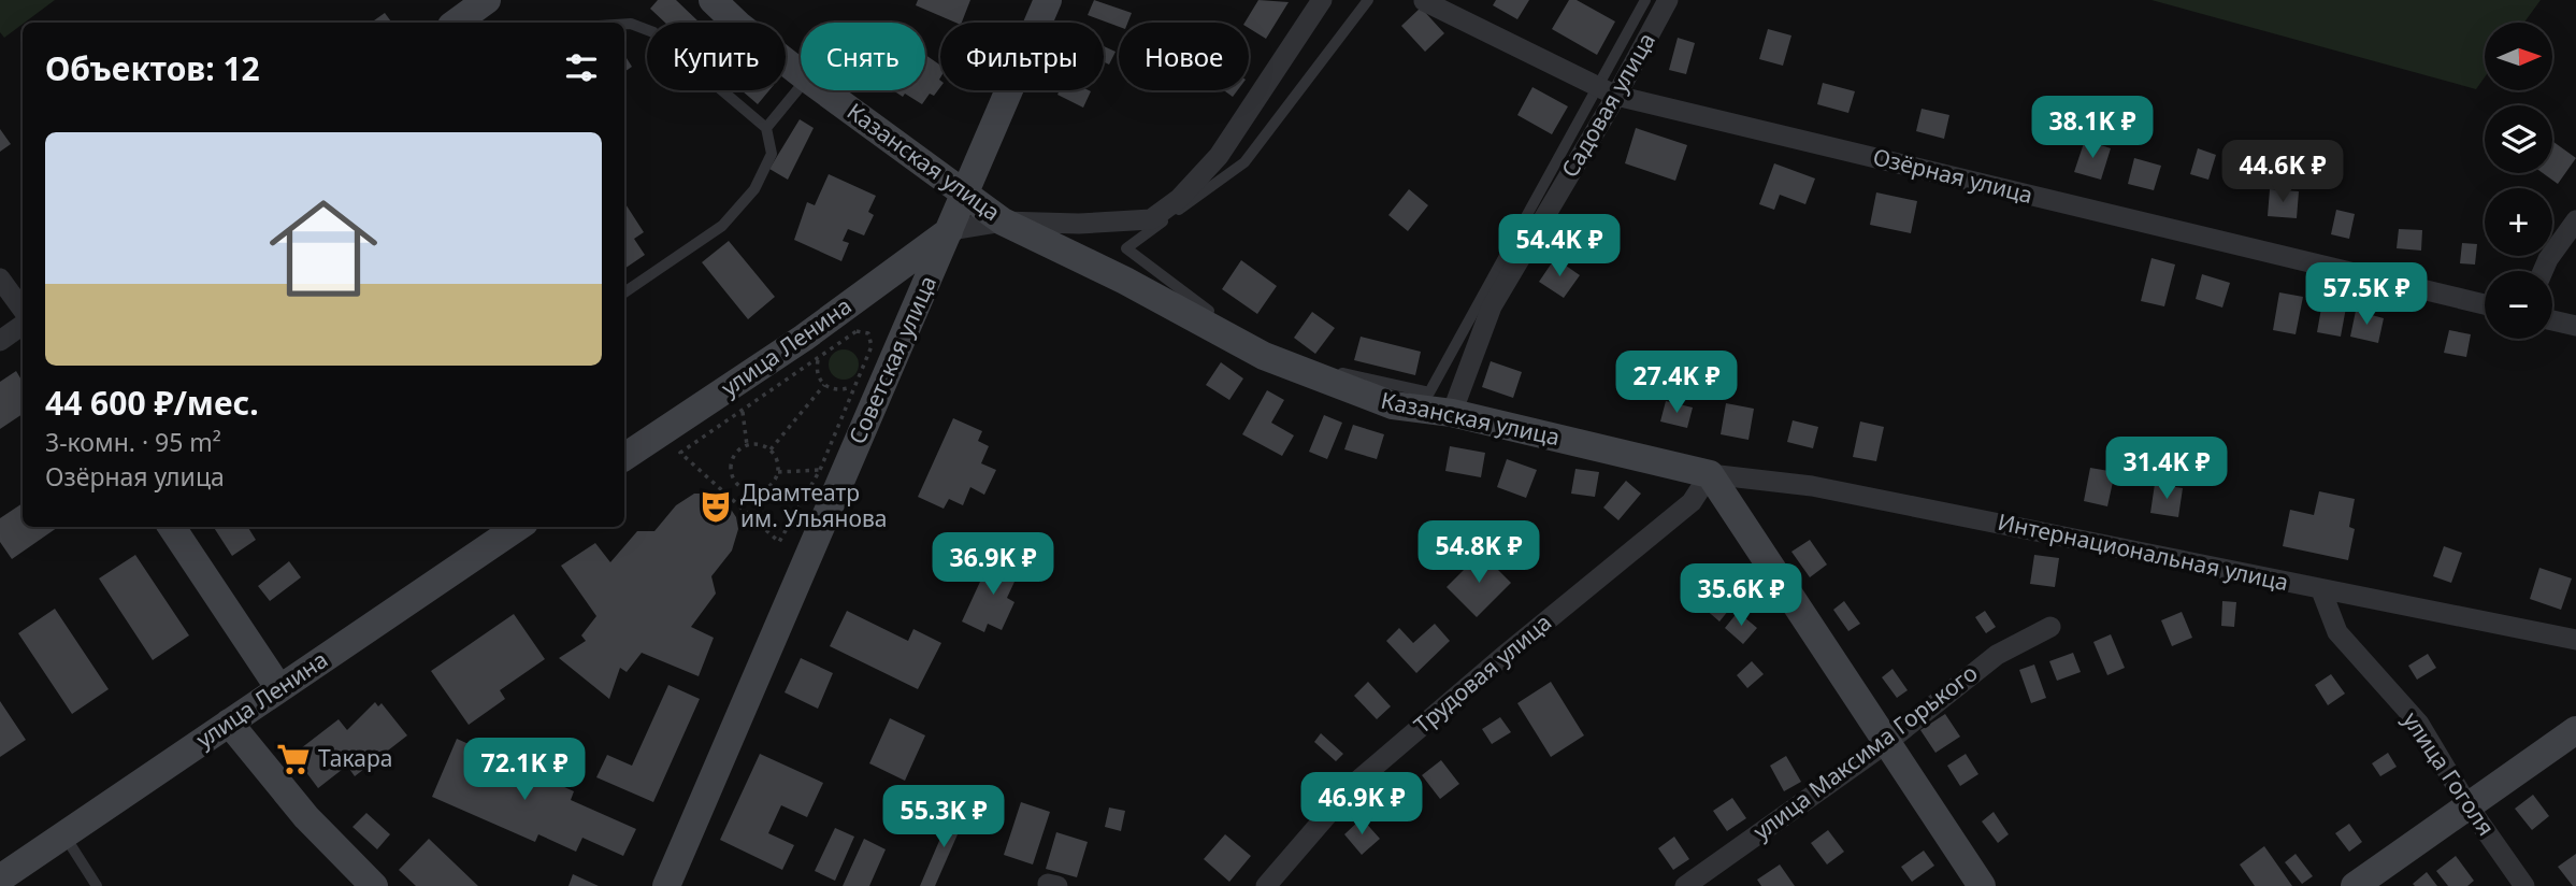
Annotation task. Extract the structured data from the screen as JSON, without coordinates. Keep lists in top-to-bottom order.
{
  "streets": {
    "main road": ["Казанская улица", "улица Ленина", "Советская улица"],
    "street": [
      "Садовая улица",
      "Озёрная улица",
      "Интернациональная улица",
      "Трудовая улица",
      "улица Максима Горького",
      "улица Гоголя"
    ]
  },
  "crossings": [
    ["Садовая улица", "Казанская улица"],
    ["Садовая улица", "Озёрная улица"],
    ["Казанская улица", "Советская улица"],
    ["Казанская улица", "Интернациональная улица"],
    ["Казанская улица", "Трудовая улица"],
    ["улица Ленина", "Советская улица"],
    ["Интернациональная улица", "Трудовая улица"],
    ["Интернациональная улица", "улица Гоголя"]
  ],
  "places": {
    "theatre": ["Драмтеатр им. Ульянова"],
    "supermarket": ["Такара"]
  },
  "north": "right",
  "page": {
    "map_buttons": ["+", "−"],
    "chip": [
      "Купить",
      "Снять",
      "Фильтры",
      "Новое"
    ],
    "heading": "Объектов: 12",
    "price": [
      "38.1K ₽",
      "44.6K ₽",
      "54.4K ₽",
      "57.5K ₽",
      "27.4K ₽",
      "31.4K ₽",
      "54.8K ₽",
      "36.9K ₽",
      "35.6K ₽",
      "72.1K ₽",
      "46.9K ₽",
      "55.3K ₽"
    ],
    "list": [
      {
        "name": "44 600 ₽/мес.",
        "note": "3-комн. · 95 m² · Озёрная улица"
      }
    ]
  }
}
